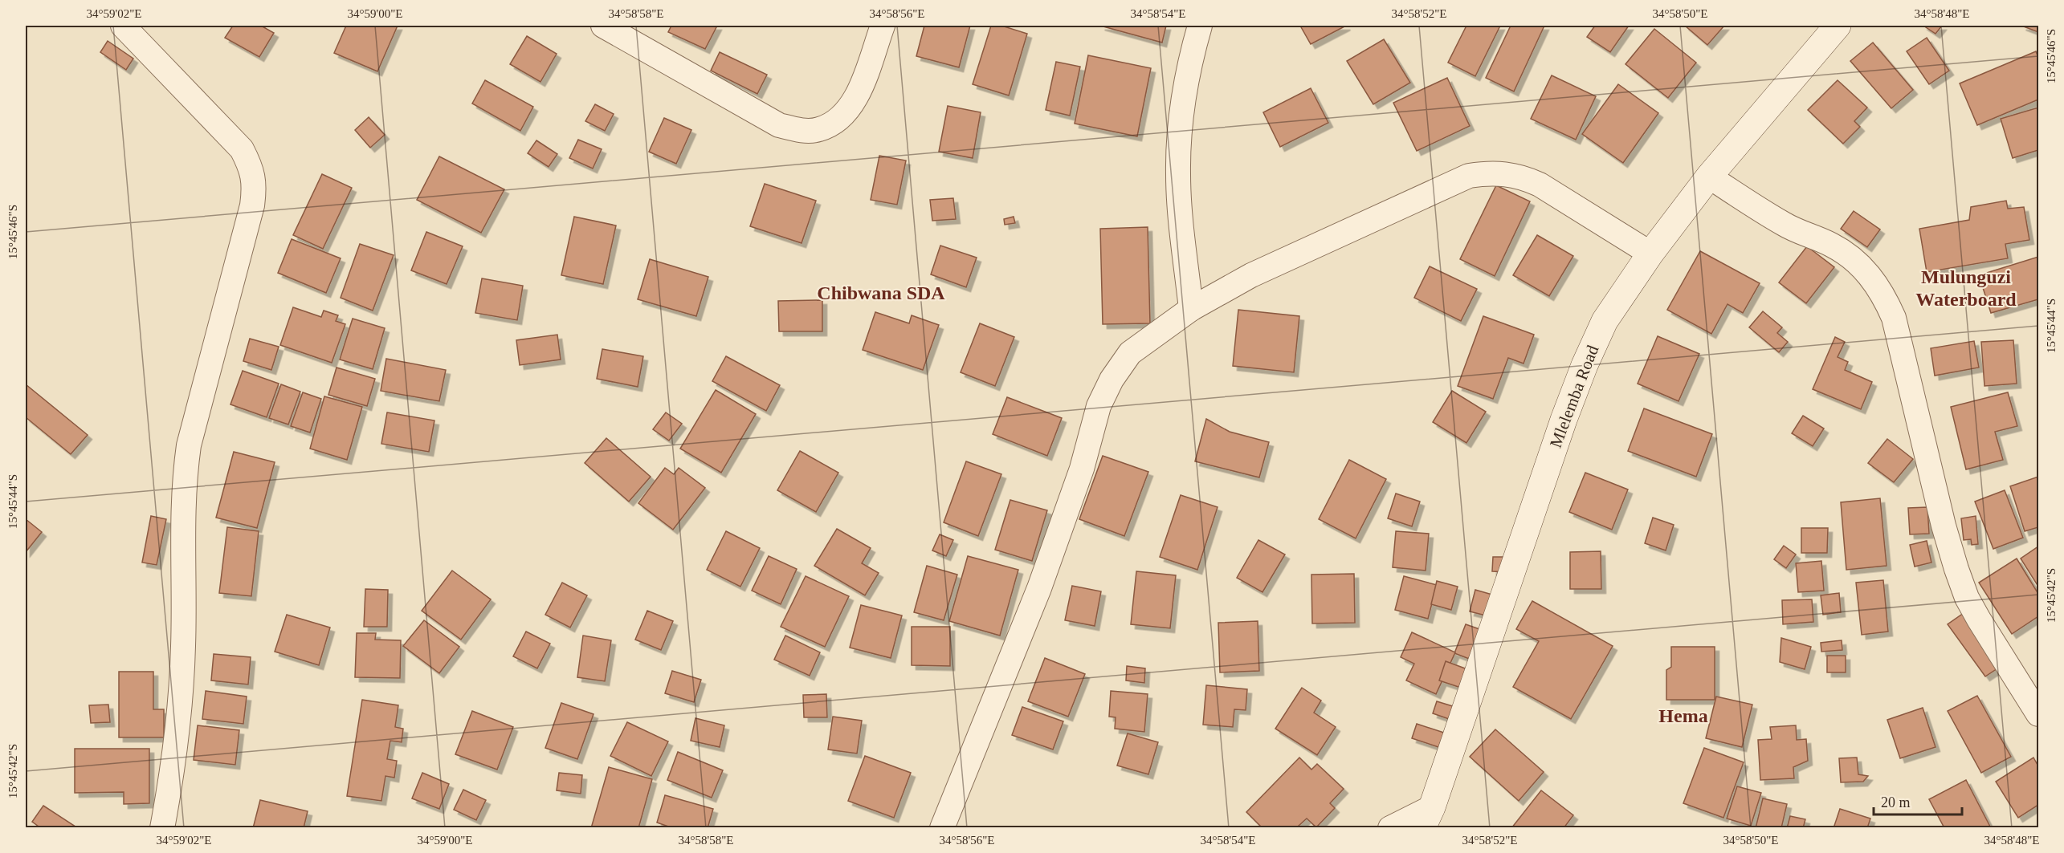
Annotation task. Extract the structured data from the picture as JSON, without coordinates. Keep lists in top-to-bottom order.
{
  "streets": {
    "street": ["Mlelemba Road"]
  },
  "districts": ["Mulunguzi Waterboard", "Chibwana SDA", "Hema"],
  "scale_bar": "20 m",
  "coordinates": [
    "34°59'02\"E",
    "34°59'00\"E",
    "34°58'58\"E",
    "34°58'56\"E",
    "34°58'54\"E",
    "34°58'52\"E",
    "34°58'50\"E",
    "34°58'48\"E",
    "15°45'46\"S",
    "15°45'44\"S",
    "15°45'42\"S"
  ]
}
